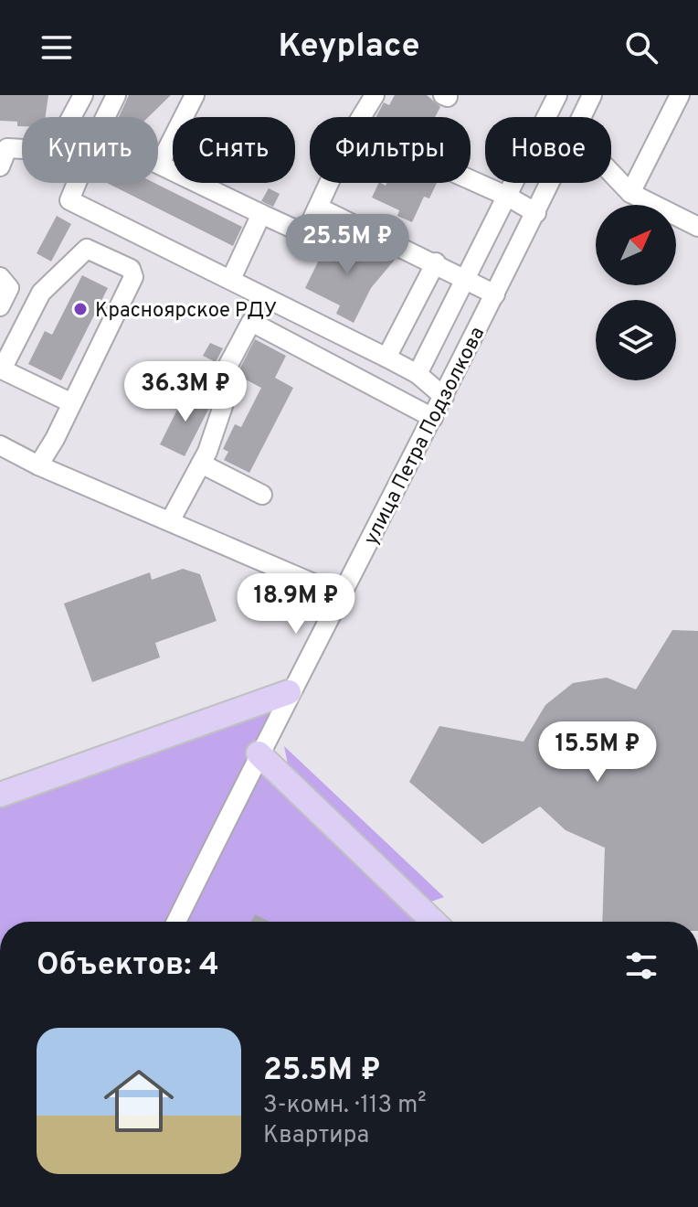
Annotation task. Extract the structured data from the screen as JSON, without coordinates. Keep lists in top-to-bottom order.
{
  "streets": {
    "street": ["улица Петра Подзолкова"]
  },
  "places": ["Красноярское РДУ"],
  "north": "top right",
  "page": {
    "header": "Keyplace",
    "chip": [
      "Купить",
      "Снять",
      "Фильтры",
      "Новое"
    ],
    "price": [
      "25.5M ₽",
      "36.3M ₽",
      "18.9M ₽",
      "15.5M ₽"
    ],
    "heading": "Объектов: 4",
    "list": [
      {
        "name": "25.5M ₽",
        "note": "3-комн. · 113 m² · Квартира"
      }
    ]
  }
}
